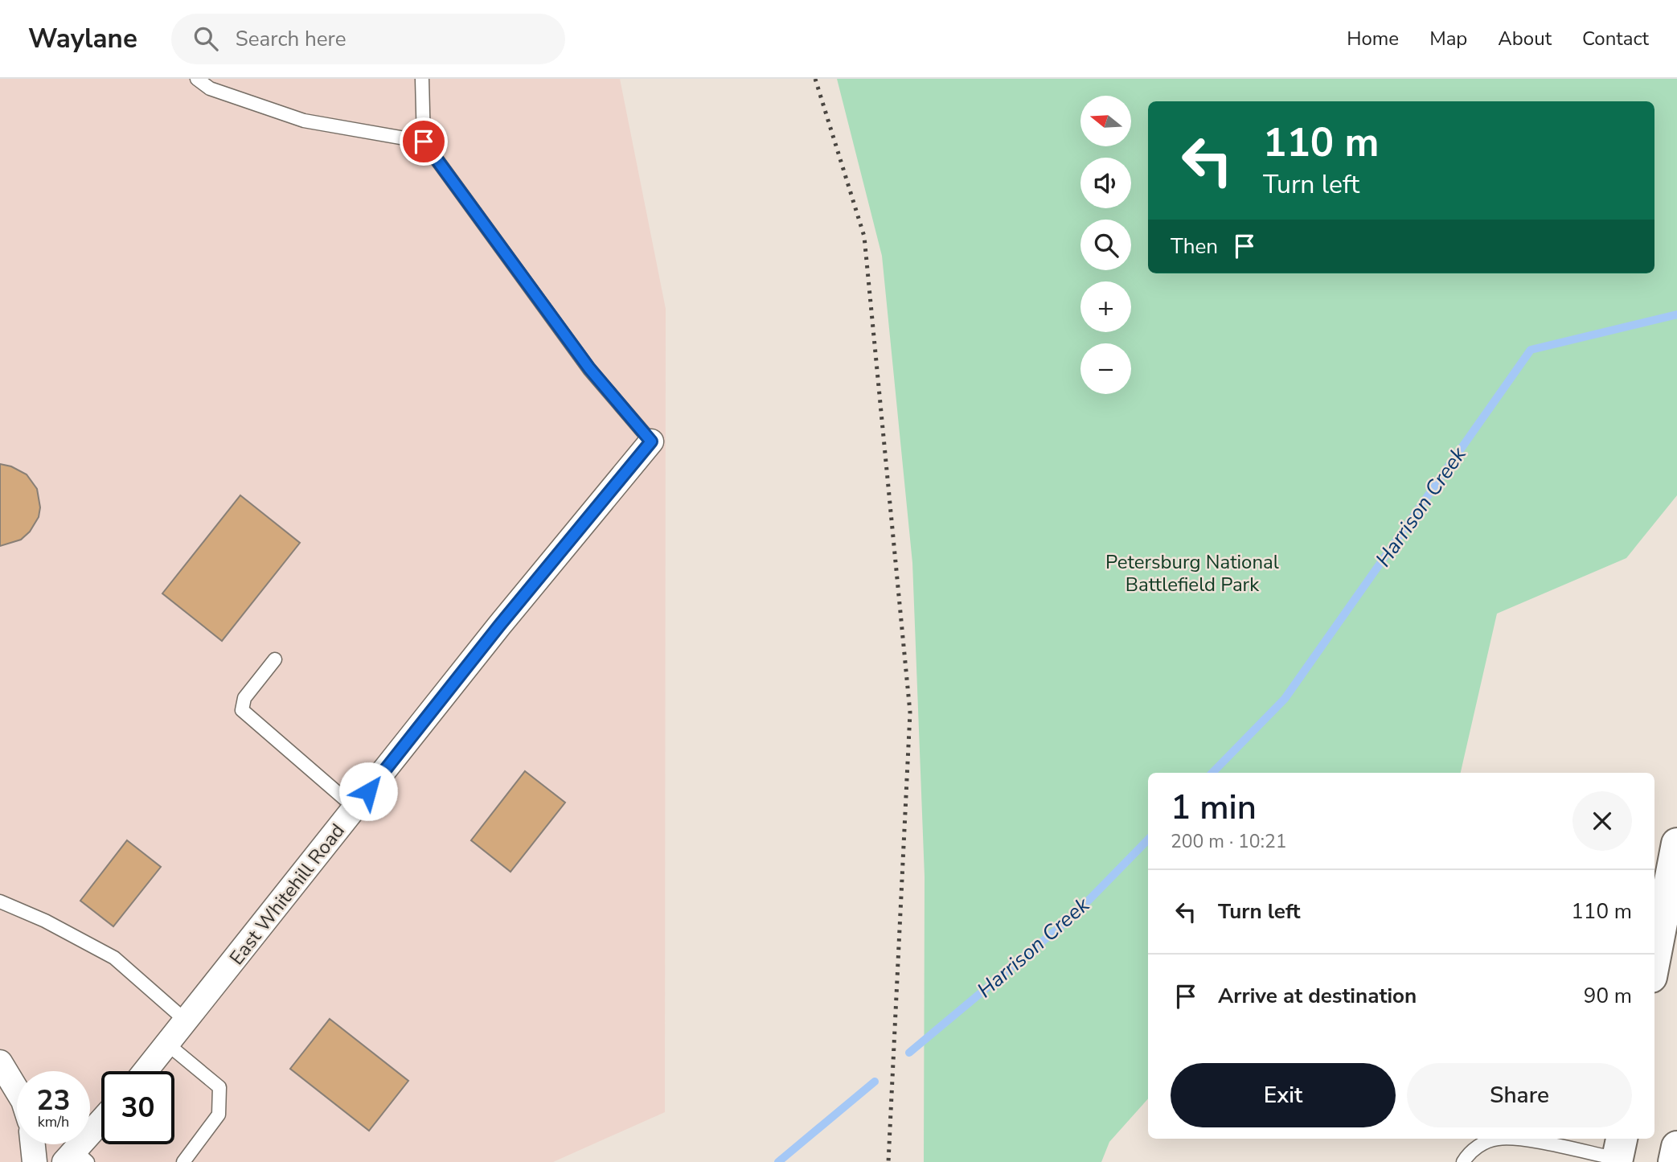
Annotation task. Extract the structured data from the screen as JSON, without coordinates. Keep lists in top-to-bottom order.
{
  "streets": {
    "street": ["East Whitehill Road"]
  },
  "water": ["Harrison Creek"],
  "parks": ["Petersburg National Battlefield Park"],
  "north": "left",
  "page": {
    "header": "Waylane",
    "search": "Search here",
    "nav": [
      "Home",
      "Map",
      "About",
      "Contact"
    ],
    "map_buttons": ["+", "−"],
    "turn": ["110 m", "Turn left"],
    "then": "Then",
    "heading": ["1 min", "200 m · 10:21"],
    "list": [
      {
        "name": "Turn left",
        "value": "110 m"
      },
      {
        "name": "Arrive at destination",
        "value": "90 m"
      }
    ],
    "buttons": ["Exit", "Share"],
    "speed": "23 km/h",
    "limit": "30"
  }
}
